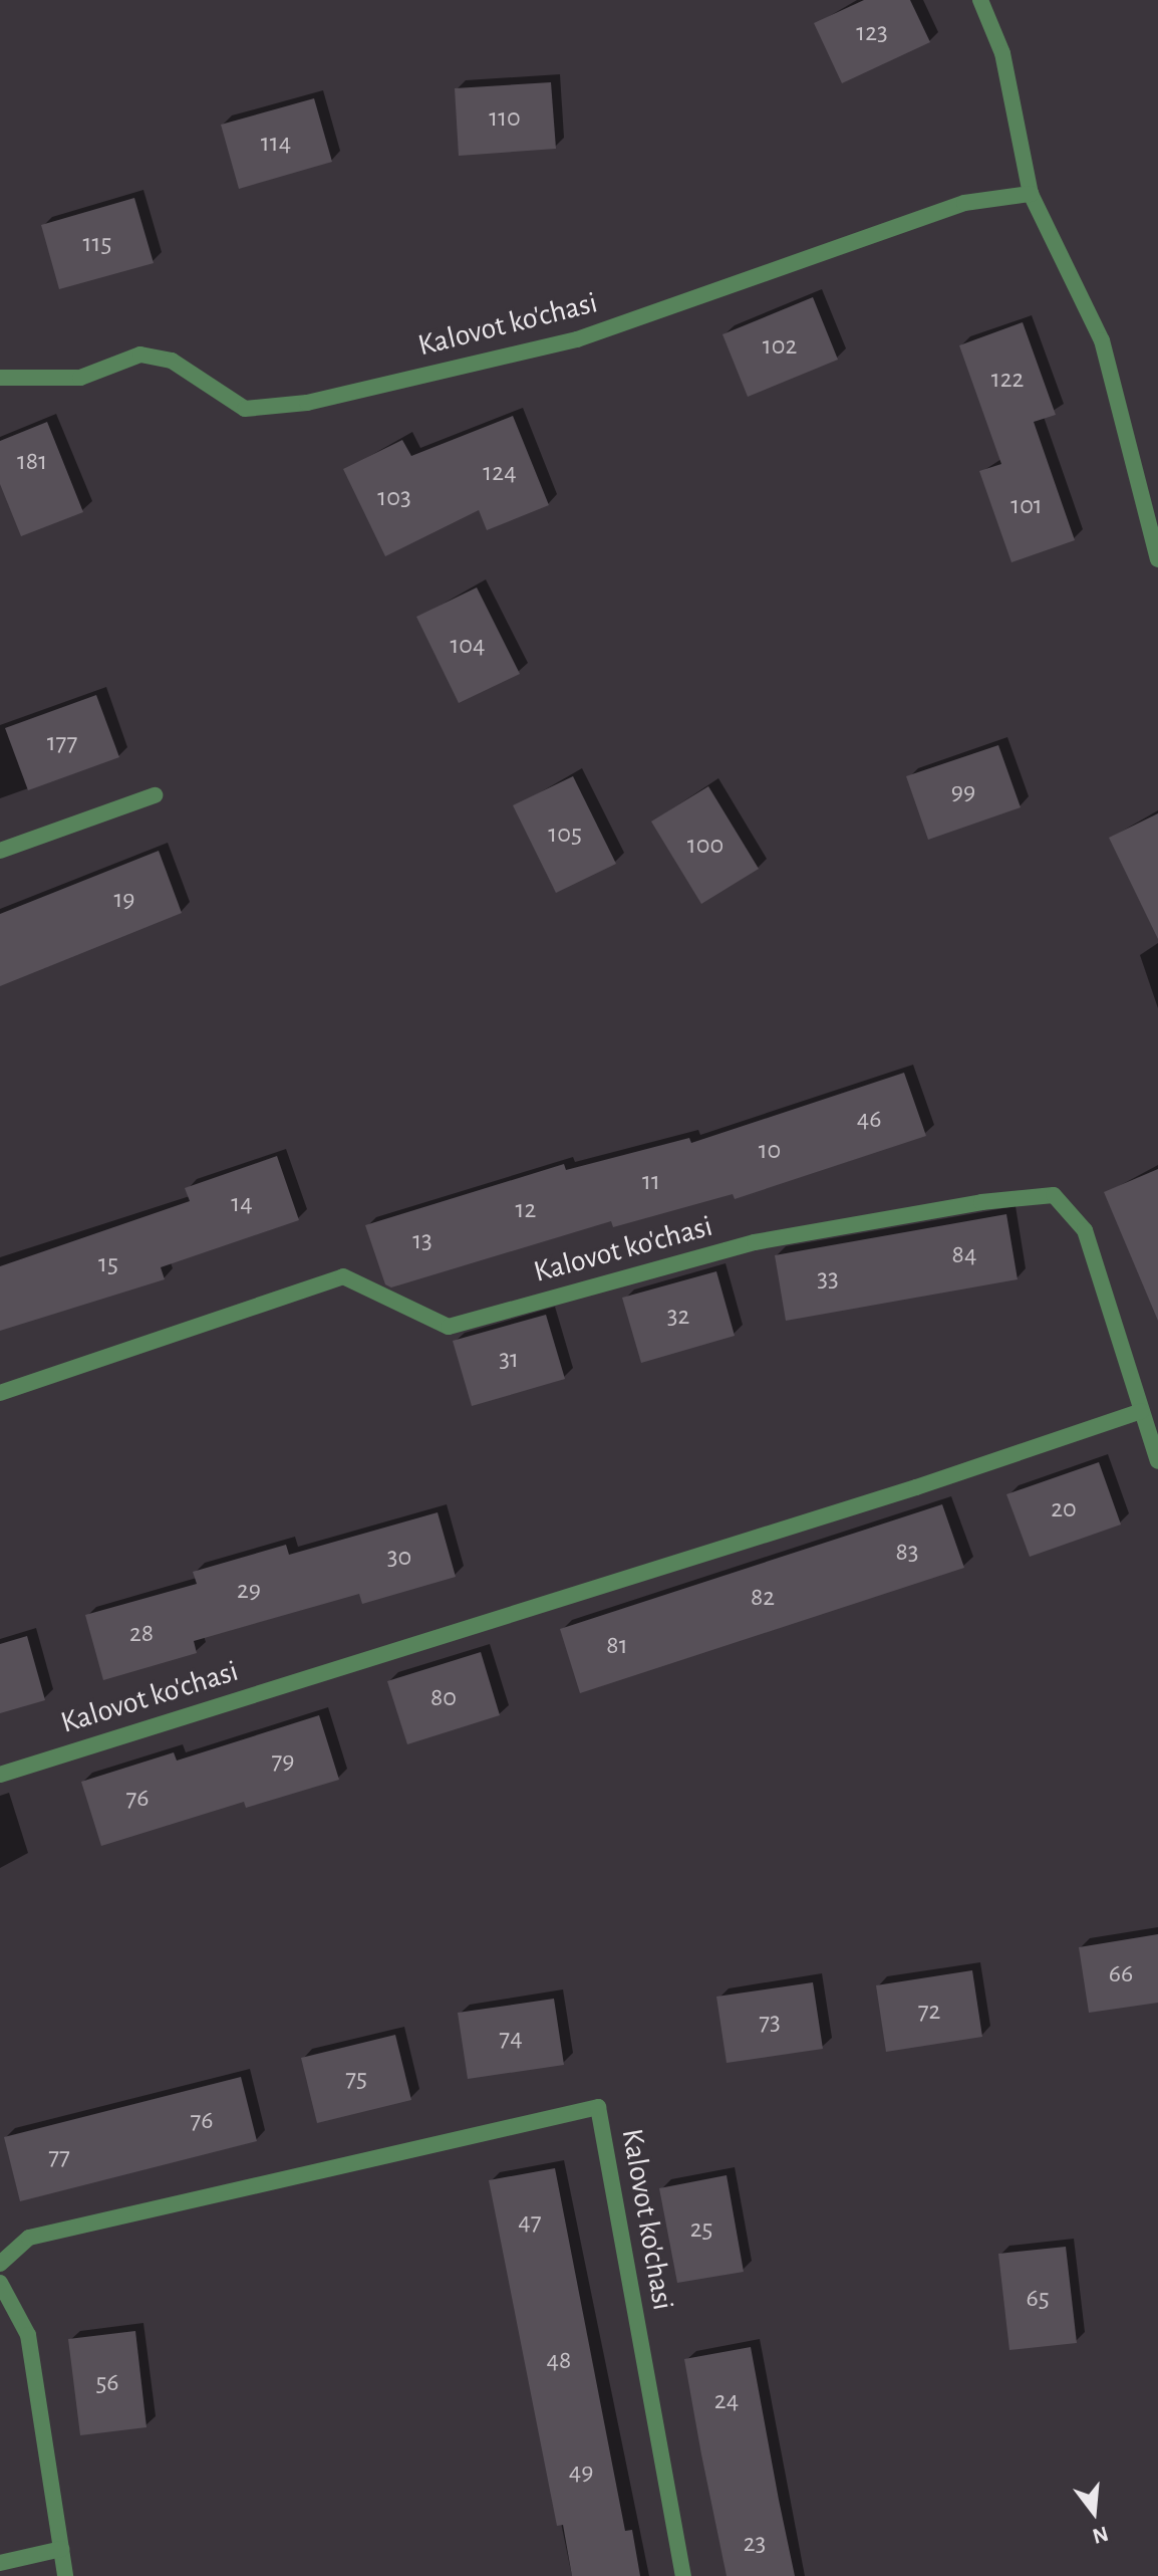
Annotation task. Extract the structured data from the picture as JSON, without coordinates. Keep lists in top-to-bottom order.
{
  "streets": {
    "street": ["Kalovot ko'chasi"]
  },
  "house_numbers": [
    "123",
    "110",
    "114",
    "115",
    "102",
    "122",
    "181",
    "124",
    "103",
    "101",
    "104",
    "177",
    "99",
    "105",
    "100",
    "19",
    "46",
    "10",
    "11",
    "14",
    "12",
    "13",
    "84",
    "15",
    "33",
    "32",
    "31",
    "20",
    "83",
    "30",
    "29",
    "82",
    "28",
    "81",
    "80",
    "79",
    "76",
    "66",
    "72",
    "73",
    "74",
    "75",
    "76",
    "77",
    "47",
    "25",
    "65",
    "48",
    "56",
    "24",
    "49",
    "23"
  ],
  "north": "bottom"
}
